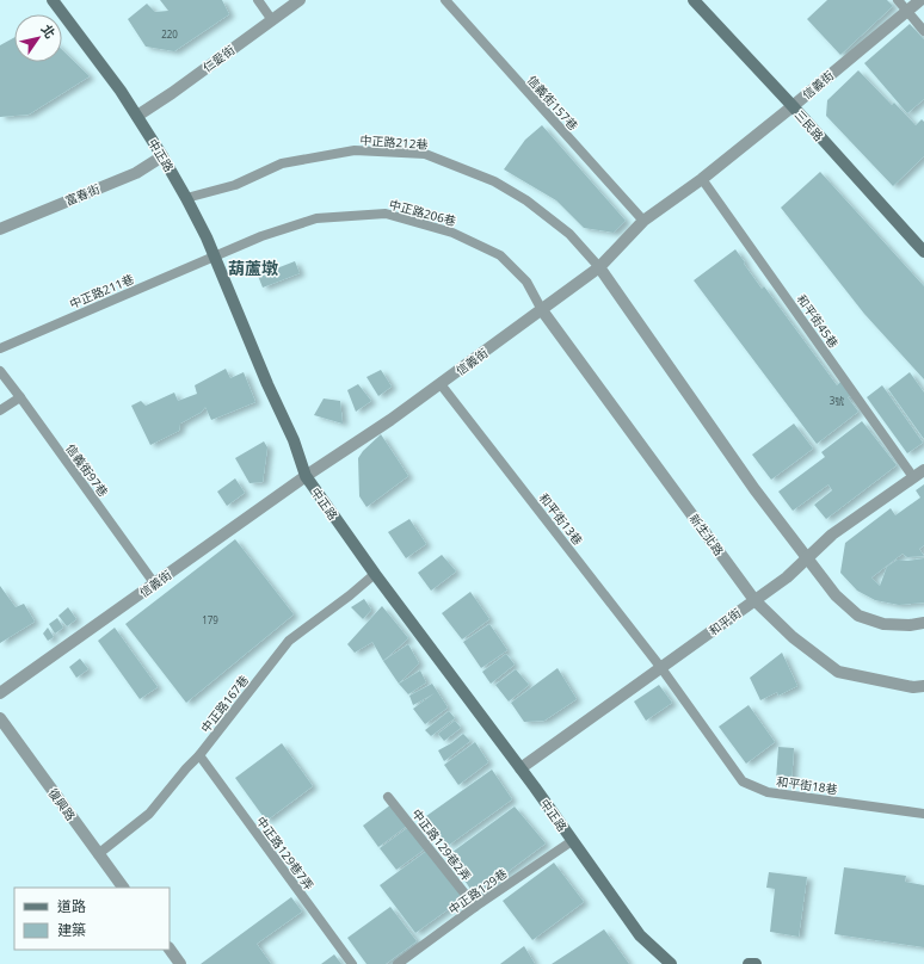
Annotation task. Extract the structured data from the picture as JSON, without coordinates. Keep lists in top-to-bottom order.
{
  "streets": {
    "street": [
      "仁愛街",
      "信義街",
      "三民路",
      "中正路",
      "富春街",
      "新生北路",
      "和平街",
      "復興路"
    ],
    "lane": [
      "信義街157巷",
      "中正路212巷",
      "中正路206巷",
      "中正路211巷",
      "和平街45巷",
      "信義街97巷",
      "和平街13巷",
      "中正路167巷",
      "和平街18巷",
      "中正路129巷2弄",
      "中正路129巷7弄",
      "中正路129巷"
    ]
  },
  "crossings": [
    ["仁愛街", "中正路"],
    ["信義街", "信義街157巷"],
    ["信義街", "三民路"],
    ["信義街", "中正路212巷"],
    ["信義街", "中正路"],
    ["信義街", "中正路206巷"],
    ["信義街", "和平街45巷"],
    ["信義街", "信義街97巷"],
    ["信義街", "和平街13巷"],
    ["信義街", "新生北路"],
    ["中正路212巷", "中正路"],
    ["中正路", "富春街"],
    ["中正路", "中正路206巷"],
    ["中正路", "中正路211巷"],
    ["中正路", "和平街"],
    ["中正路", "中正路167巷"],
    ["中正路", "中正路129巷"],
    ["中正路206巷", "中正路211巷"],
    ["中正路206巷", "新生北路"],
    ["和平街45巷", "和平街"],
    ["和平街13巷", "和平街"],
    ["和平街13巷", "和平街18巷"],
    ["新生北路", "和平街"],
    ["和平街", "和平街18巷"],
    ["中正路167巷", "復興路"],
    ["中正路167巷", "中正路129巷7弄"],
    ["中正路129巷2弄", "中正路129巷"]
  ],
  "districts": ["葫蘆墩"],
  "house_numbers": ["220", "3號", "179"],
  "legend": ["道路", "建築"],
  "north": "top right"
}
